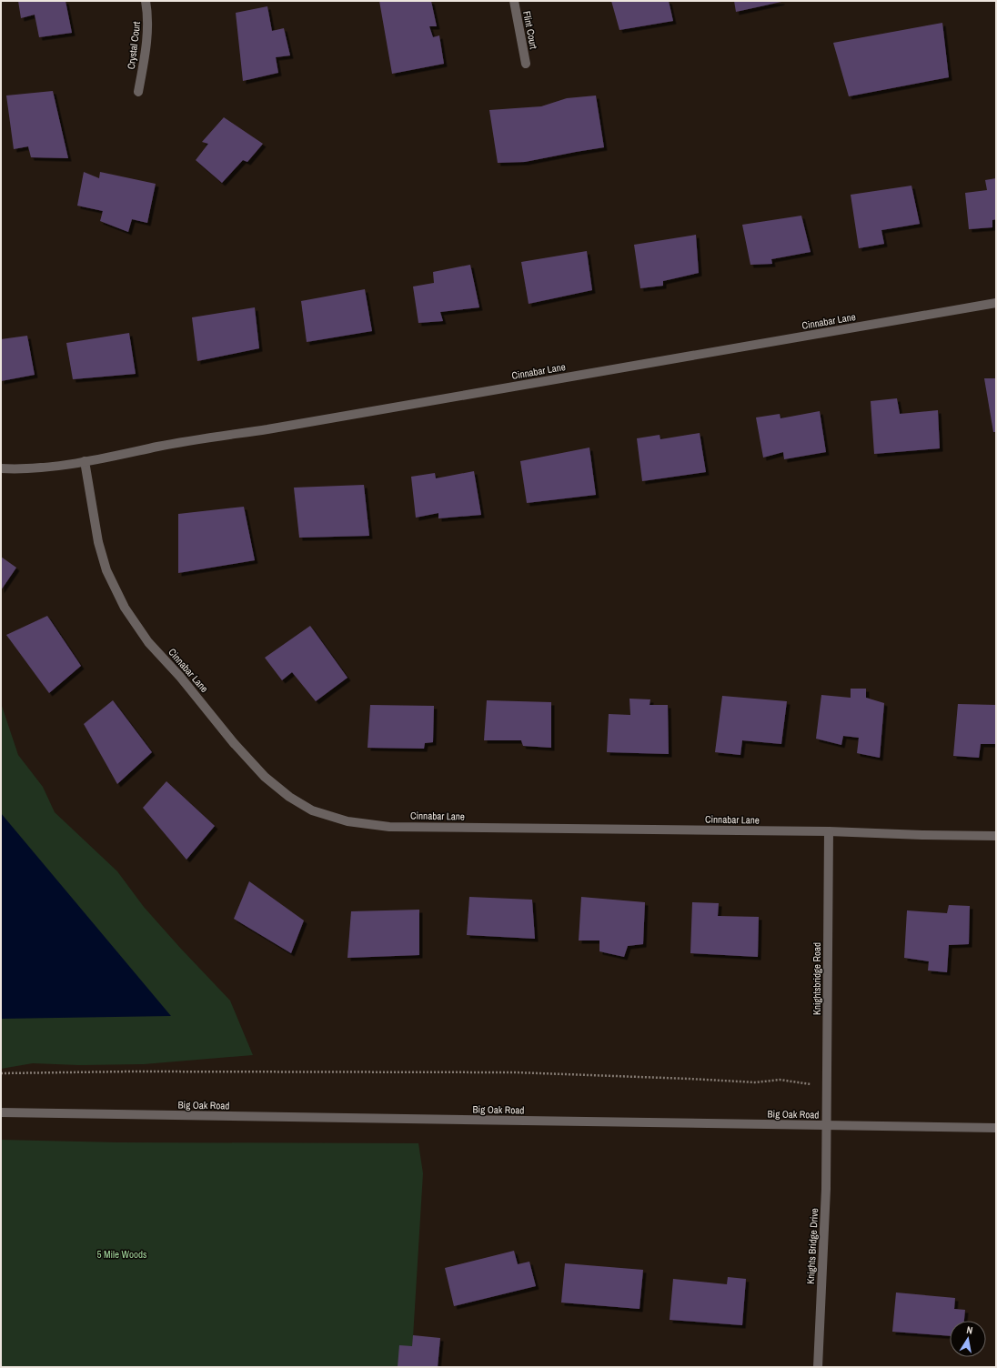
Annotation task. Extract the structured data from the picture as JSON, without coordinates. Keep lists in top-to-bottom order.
{
  "streets": {
    "street": [
      "Flint Court",
      "Crystal Court",
      "Cinnabar Lane",
      "Knightsbridge Road",
      "Big Oak Road",
      "Knights Bridge Drive"
    ]
  },
  "crossings": [
    ["Cinnabar Lane", "Knightsbridge Road"],
    ["Knightsbridge Road", "Big Oak Road"],
    ["Knightsbridge Road", "Knights Bridge Drive"],
    ["Big Oak Road", "Knights Bridge Drive"]
  ],
  "parks": ["5 Mile Woods"],
  "north": "top"
}
